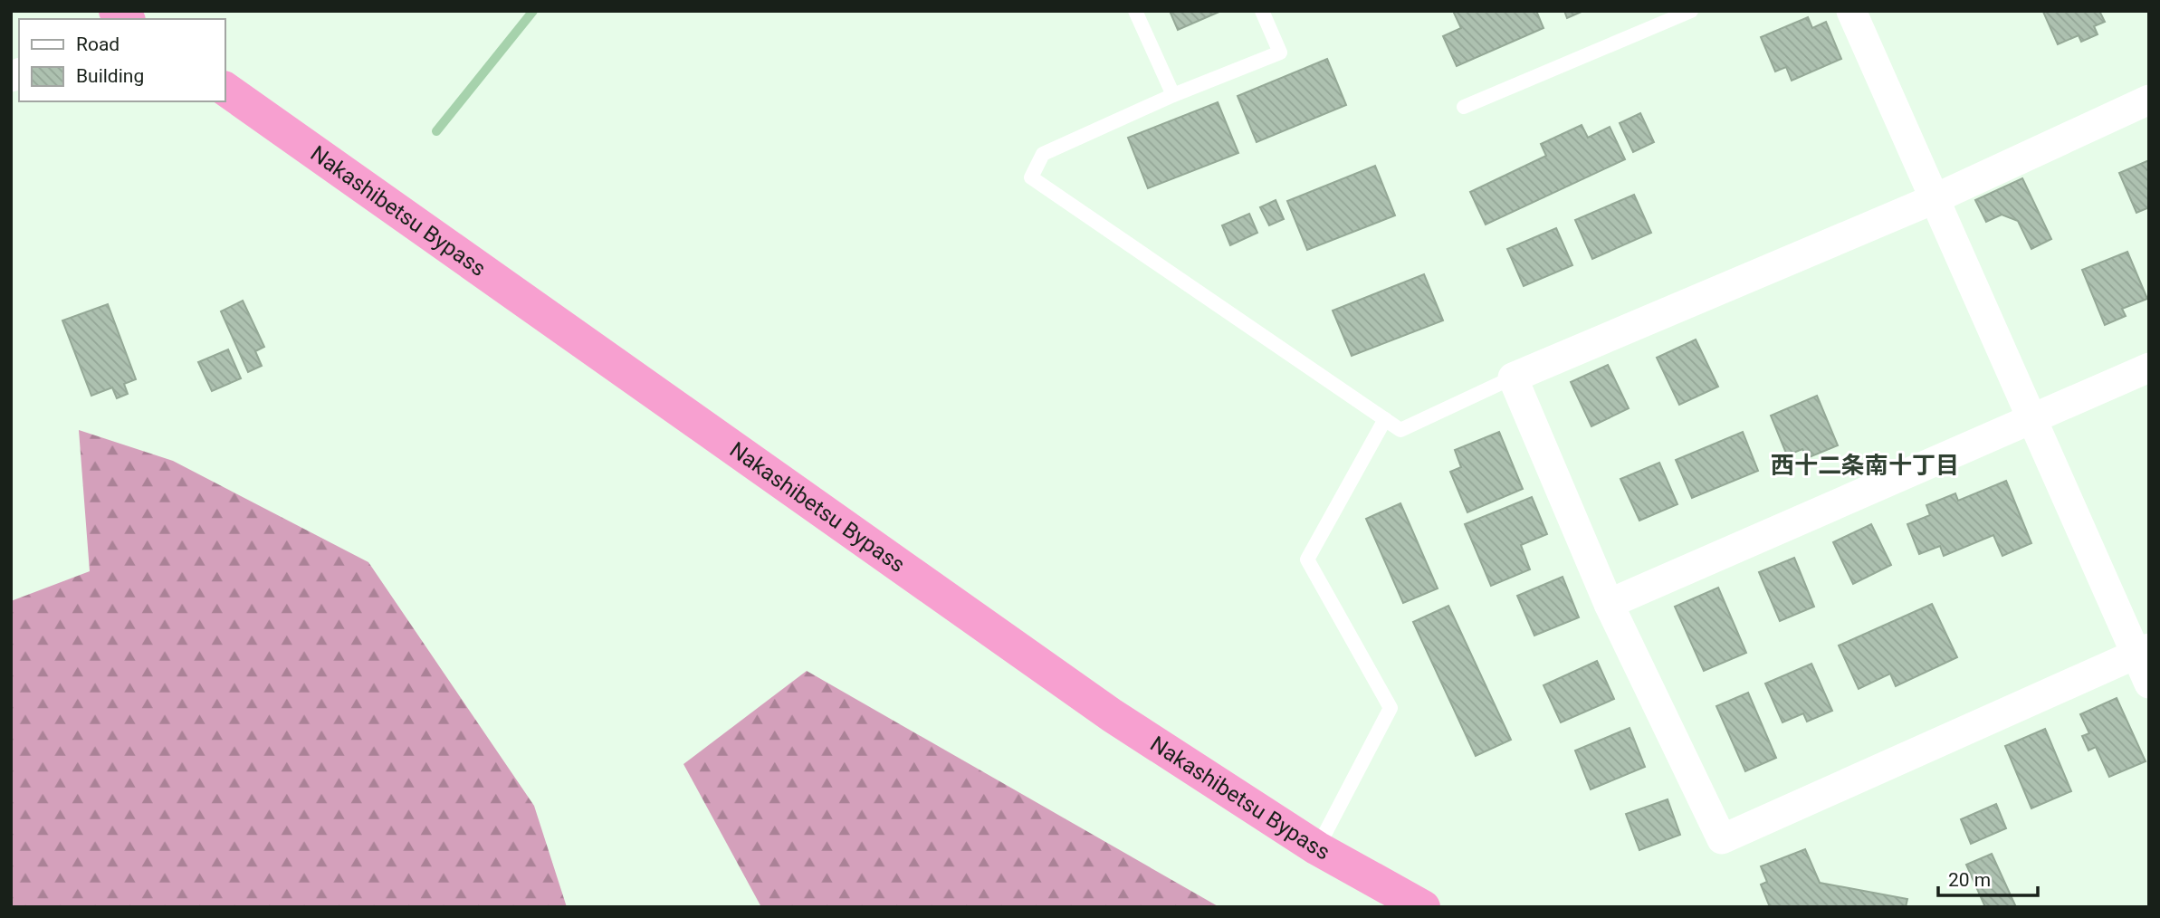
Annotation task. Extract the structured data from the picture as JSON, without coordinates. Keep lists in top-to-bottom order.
{
  "streets": {
    "highway": ["Nakashibetsu Bypass"]
  },
  "districts": ["西十二条南十丁目"],
  "legend": ["Road", "Building"],
  "scale_bar": "20 m"
}
